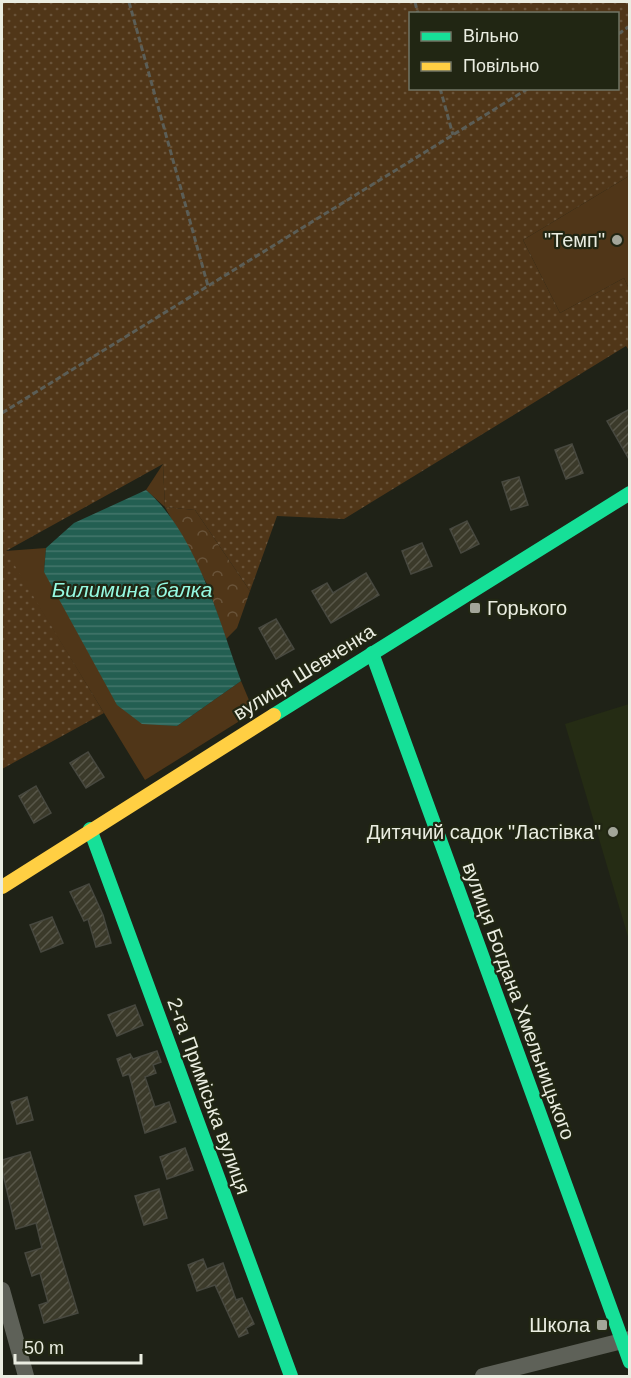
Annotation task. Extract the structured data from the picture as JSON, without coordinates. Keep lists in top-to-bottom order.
{
  "streets": {
    "street": ["вулиця Шевченка", "вулиця Богдана Хмельницького", "2-га Приміська вулиця"]
  },
  "crossings": [
    ["вулиця Шевченка", "вулиця Богдана Хмельницького"],
    ["вулиця Шевченка", "2-га Приміська вулиця"]
  ],
  "water": ["Билимина балка"],
  "places": {
    "other": ["\"Темп\"", "Дитячий садок \"Ластівка\""],
    "transit": ["Горького", "Школа"]
  },
  "legend": ["Вільно", "Повільно"],
  "scale_bar": "50 m"
}
